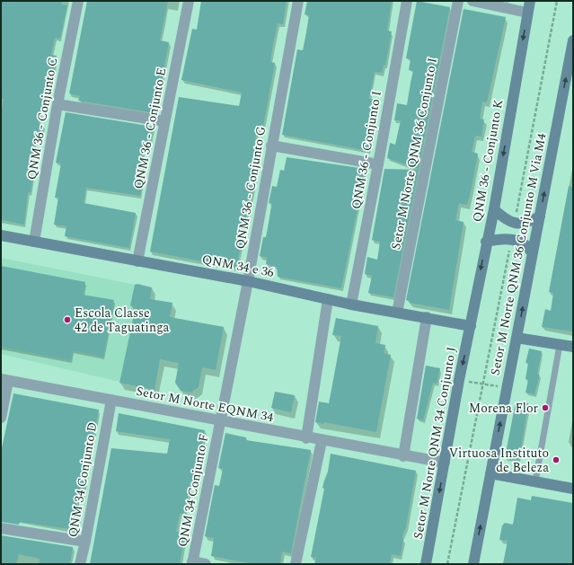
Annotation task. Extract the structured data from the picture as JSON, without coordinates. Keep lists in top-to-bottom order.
{
  "streets": {
    "main road": [
      "QNM 36 - Conjunto K",
      "Setor M Norte QNM 36 Conjunto M Via M4",
      "QNM 34 e 36",
      "Setor M Norte QNM 34 Conjunto J"
    ],
    "street": [
      "QNM 36 - Conjunto C",
      "QNM 36 - Conjunto E",
      "QNM 36 - Conjunto I",
      "Setor M Norte QNM 36 Conjunto I",
      "QNM 36 - Conjunto G",
      "Setor M Norte EQNM 34",
      "QNM 34 Conjunto D",
      "QNM 34 Conjunto F"
    ]
  },
  "crossings": [
    ["QNM 36 - Conjunto C", "QNM 34 e 36"],
    ["QNM 36 - Conjunto E", "QNM 34 e 36"],
    ["QNM 36 - Conjunto I", "QNM 34 e 36"],
    ["Setor M Norte QNM 36 Conjunto I", "QNM 34 e 36"],
    ["QNM 36 - Conjunto K", "QNM 34 e 36"],
    ["QNM 36 - Conjunto K", "Setor M Norte QNM 34 Conjunto J"],
    ["QNM 36 - Conjunto G", "QNM 34 e 36"],
    ["QNM 36 - Conjunto G", "Setor M Norte EQNM 34"],
    ["QNM 36 - Conjunto G", "QNM 34 Conjunto F"],
    ["QNM 34 e 36", "Setor M Norte QNM 34 Conjunto J"],
    ["Setor M Norte EQNM 34", "Setor M Norte QNM 34 Conjunto J"],
    ["Setor M Norte EQNM 34", "QNM 34 Conjunto D"],
    ["Setor M Norte EQNM 34", "QNM 34 Conjunto F"]
  ],
  "one_way": ["QNM 36 - Conjunto K", "Setor M Norte QNM 36 Conjunto M Via M4", "Setor M Norte QNM 34 Conjunto J"],
  "places": ["Escola Classe 42 de Taguatinga", "Morena Flor", "Virtuosa Instituto de Beleza"]
}
